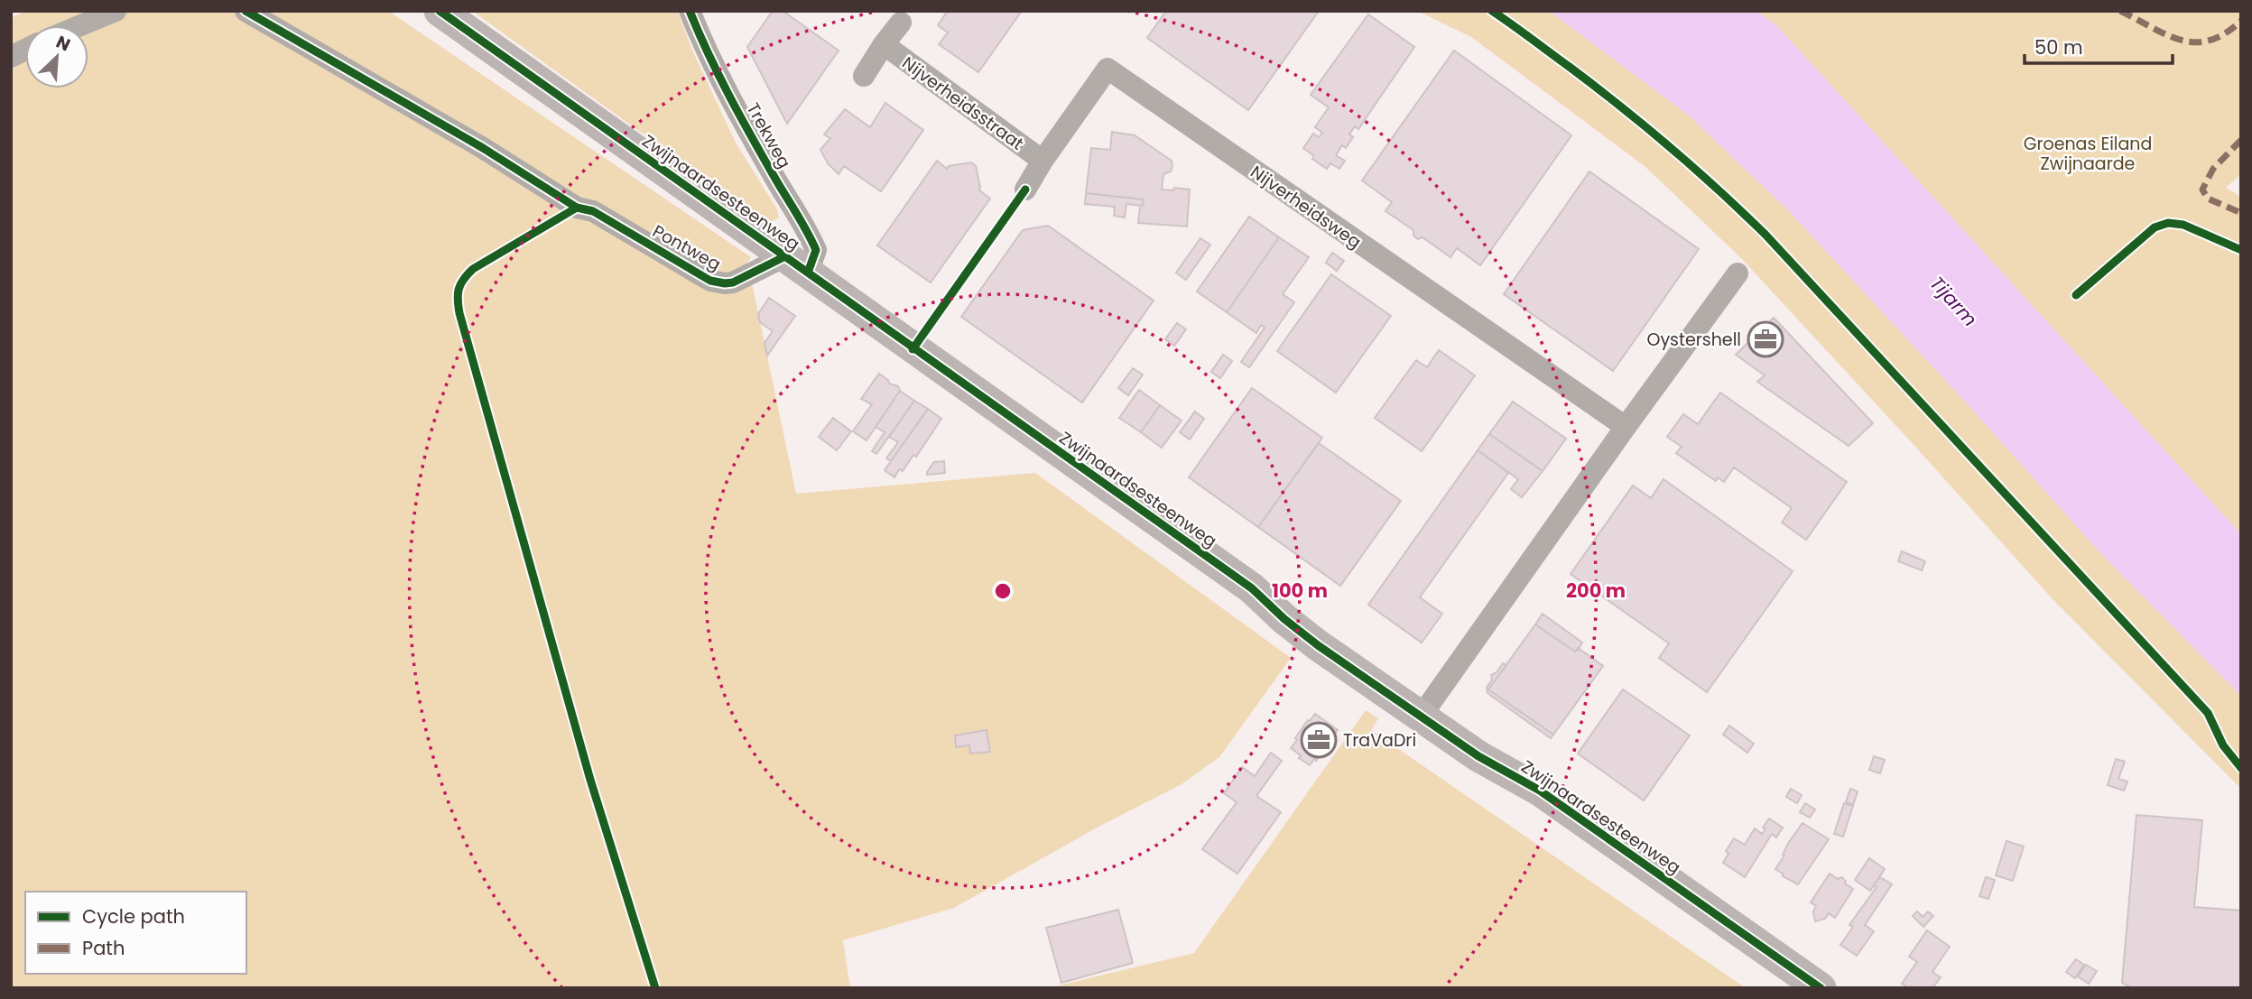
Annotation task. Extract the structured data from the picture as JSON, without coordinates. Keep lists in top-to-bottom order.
{
  "streets": {
    "main road": ["Zwijnaardsesteenweg"],
    "street": [
      "Nijverheidsstraat",
      "Trekweg",
      "Nijverheidsweg",
      "Pontweg"
    ]
  },
  "crossings": [
    ["Nijverheidsstraat", "Nijverheidsweg"],
    ["Trekweg", "Zwijnaardsesteenweg"],
    ["Trekweg", "Pontweg"],
    ["Zwijnaardsesteenweg", "Pontweg"]
  ],
  "water": ["Tijarm"],
  "parks": ["Groenas Eiland Zwijnaarde"],
  "places": {
    "office": ["Oystershell", "TraVaDri"]
  },
  "legend": ["Cycle path", "Path"],
  "scale_bar": "50 m",
  "north": "top right",
  "rings": ["100 m", "200 m"]
}
